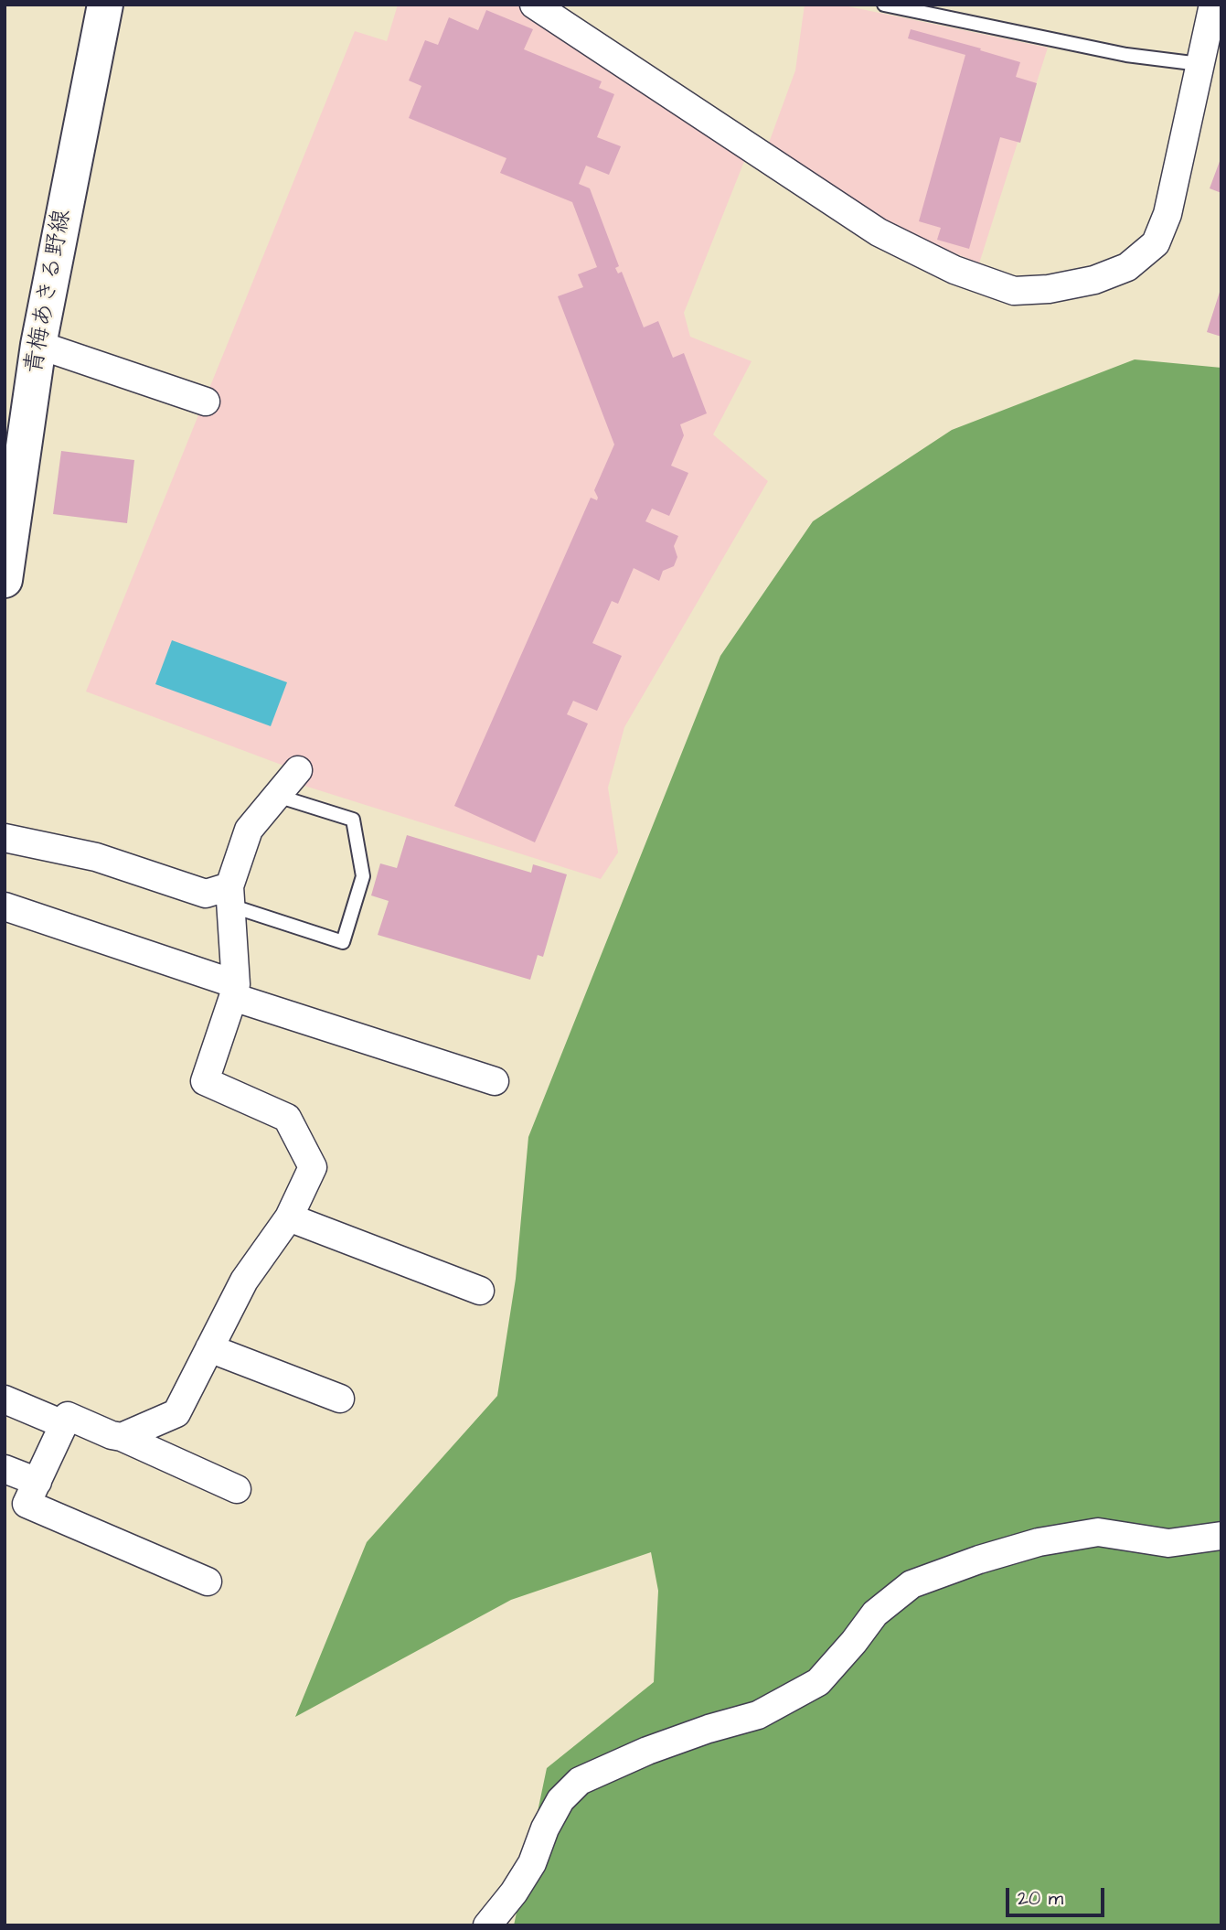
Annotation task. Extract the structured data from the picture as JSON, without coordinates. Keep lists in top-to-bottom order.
{
  "streets": {
    "main road": ["青梅あきる野線"]
  },
  "scale_bar": "20 m"
}
